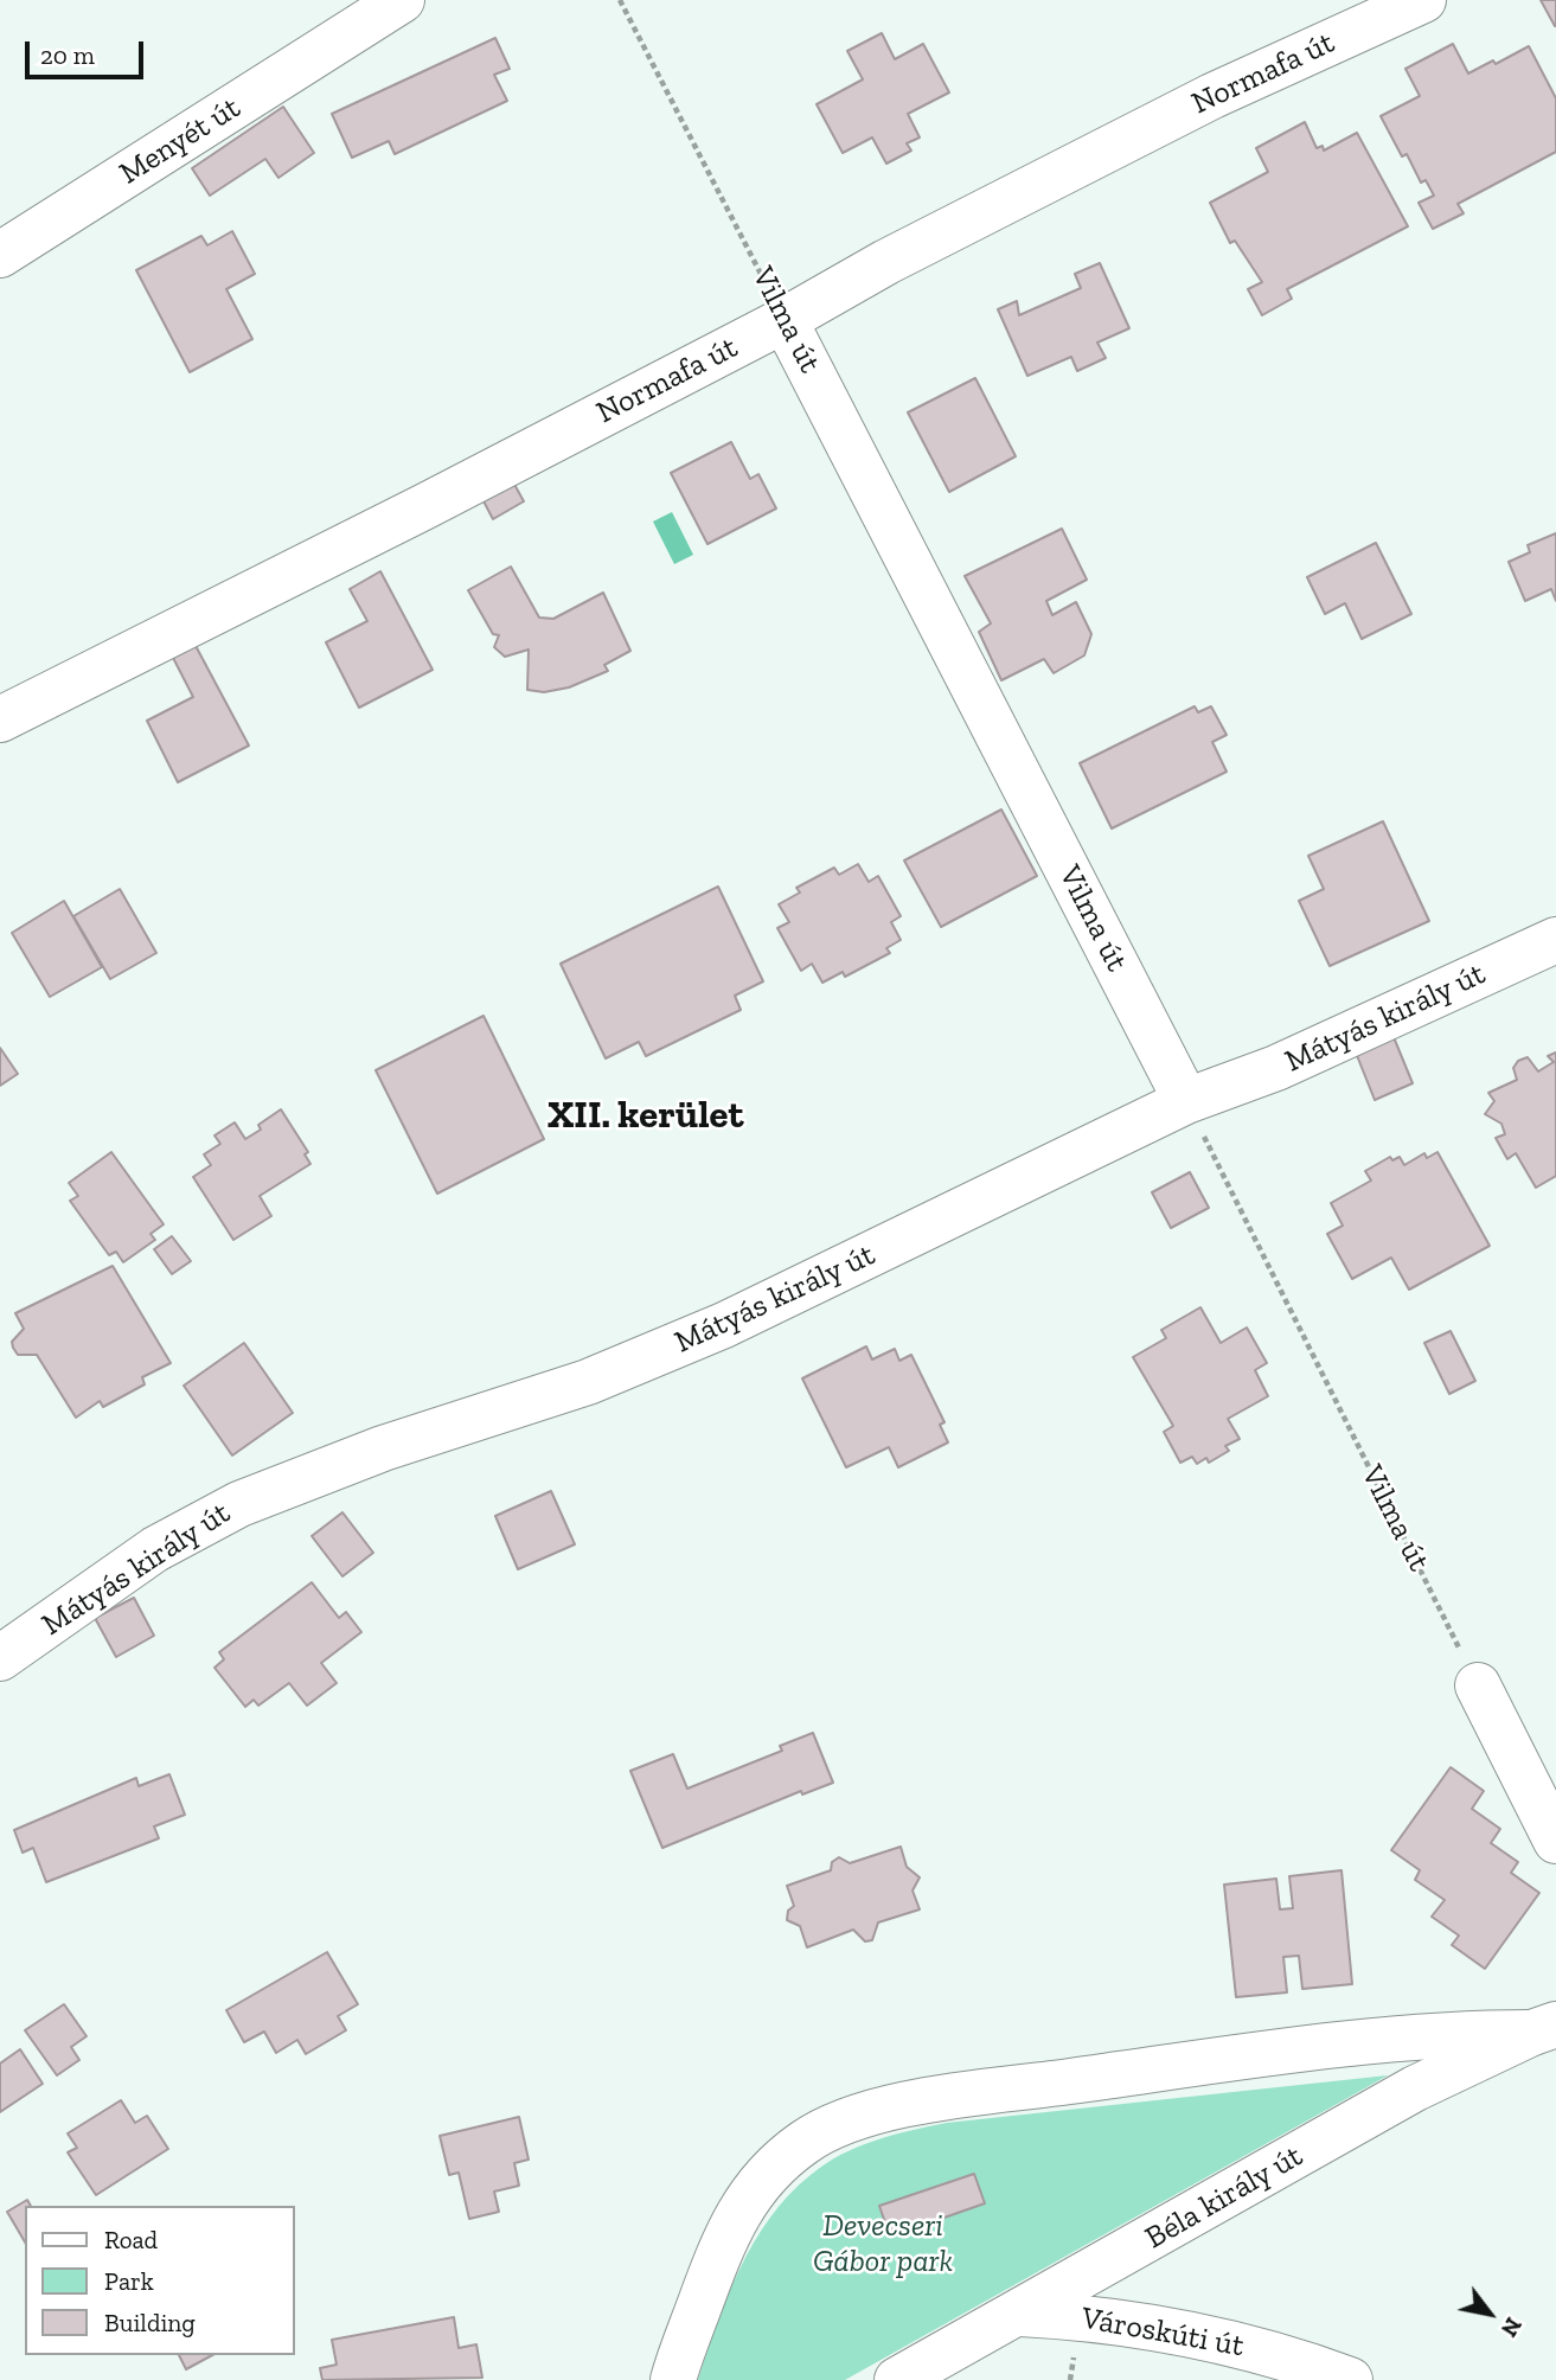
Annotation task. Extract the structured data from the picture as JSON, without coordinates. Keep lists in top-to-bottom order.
{
  "streets": {
    "street": [
      "Normafa út",
      "Menyét út",
      "Vilma út",
      "Mátyás király út",
      "Béla király út",
      "Városkúti út"
    ]
  },
  "crossings": [
    ["Normafa út", "Vilma út"],
    ["Vilma út", "Mátyás király út"],
    ["Béla király út", "Városkúti út"]
  ],
  "districts": ["XII. kerület"],
  "parks": ["Devecseri Gábor park"],
  "legend": ["Road", "Park", "Building"],
  "scale_bar": "20 m",
  "north": "bottom right"
}
